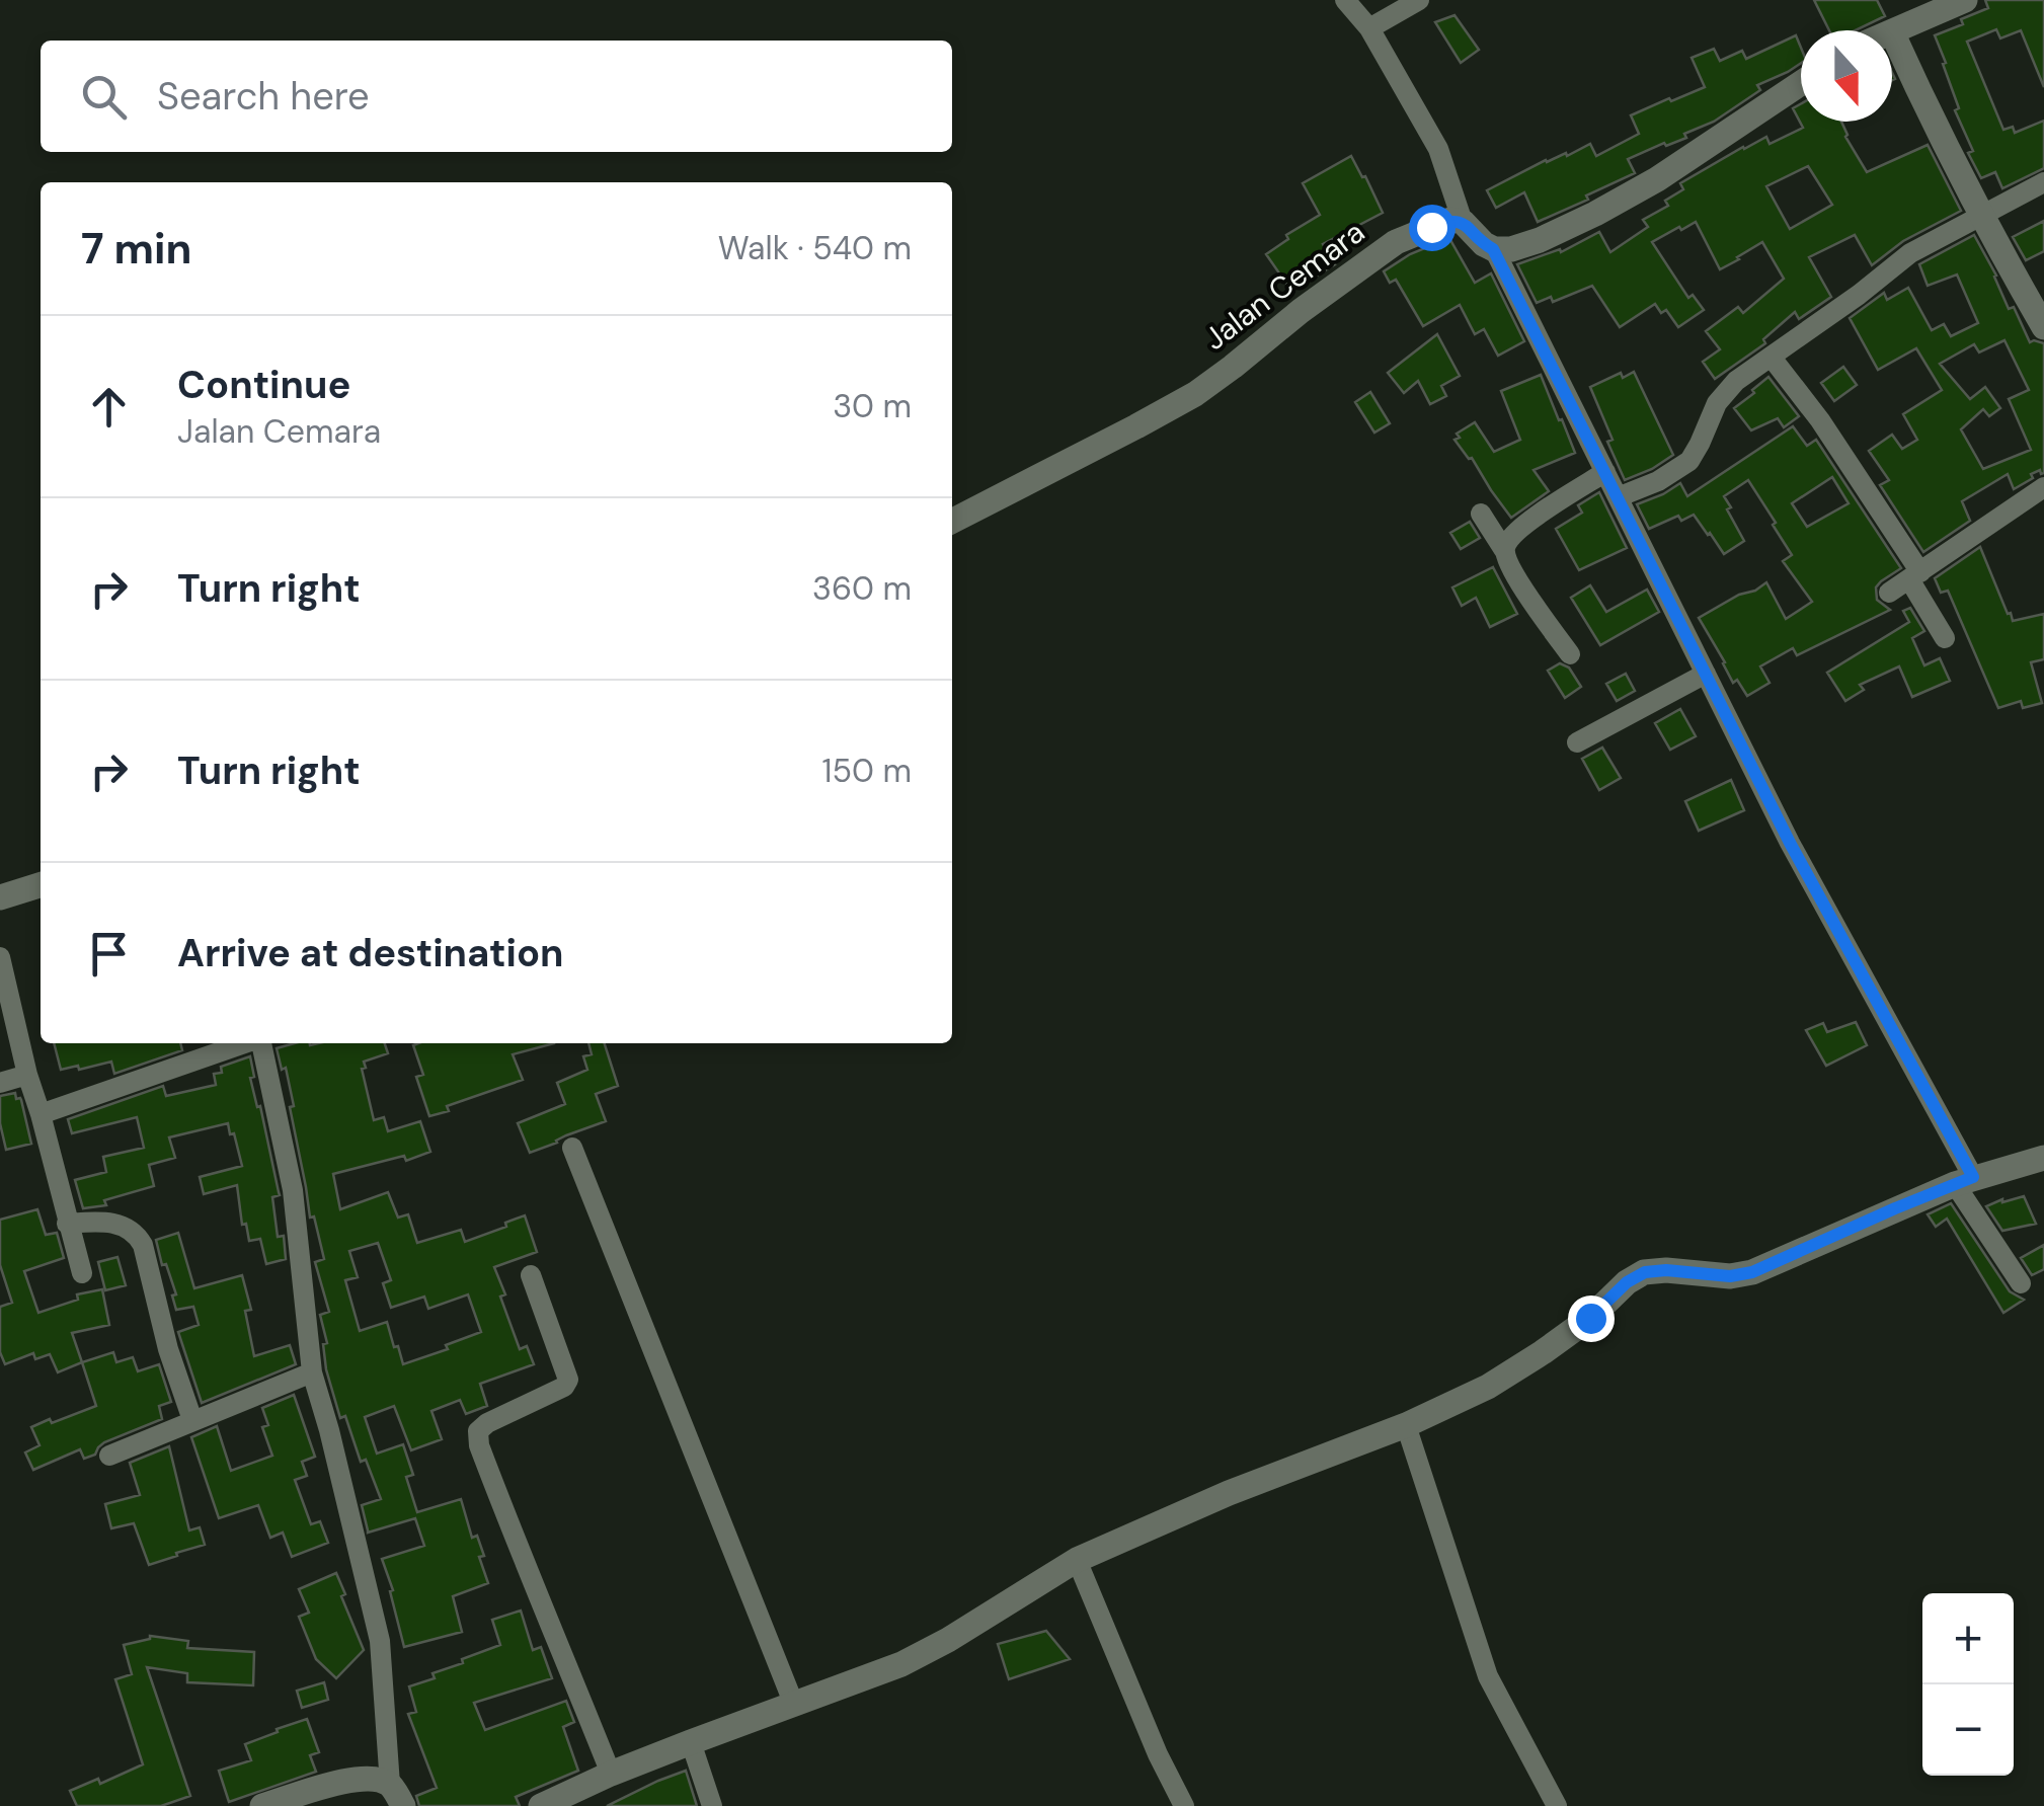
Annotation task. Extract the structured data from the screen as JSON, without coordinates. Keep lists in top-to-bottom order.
{
  "streets": {
    "street": ["Jalan Cemara"]
  },
  "north": "bottom",
  "page": {
    "search": "Search here",
    "heading": ["7 min", "Walk · 540 m"],
    "list": [
      ["Continue", "Jalan Cemara", "30 m"],
      ["Turn right", "360 m"],
      ["Turn right", "150 m"],
      "Arrive at destination"
    ],
    "map_buttons": ["+", "−"]
  }
}
